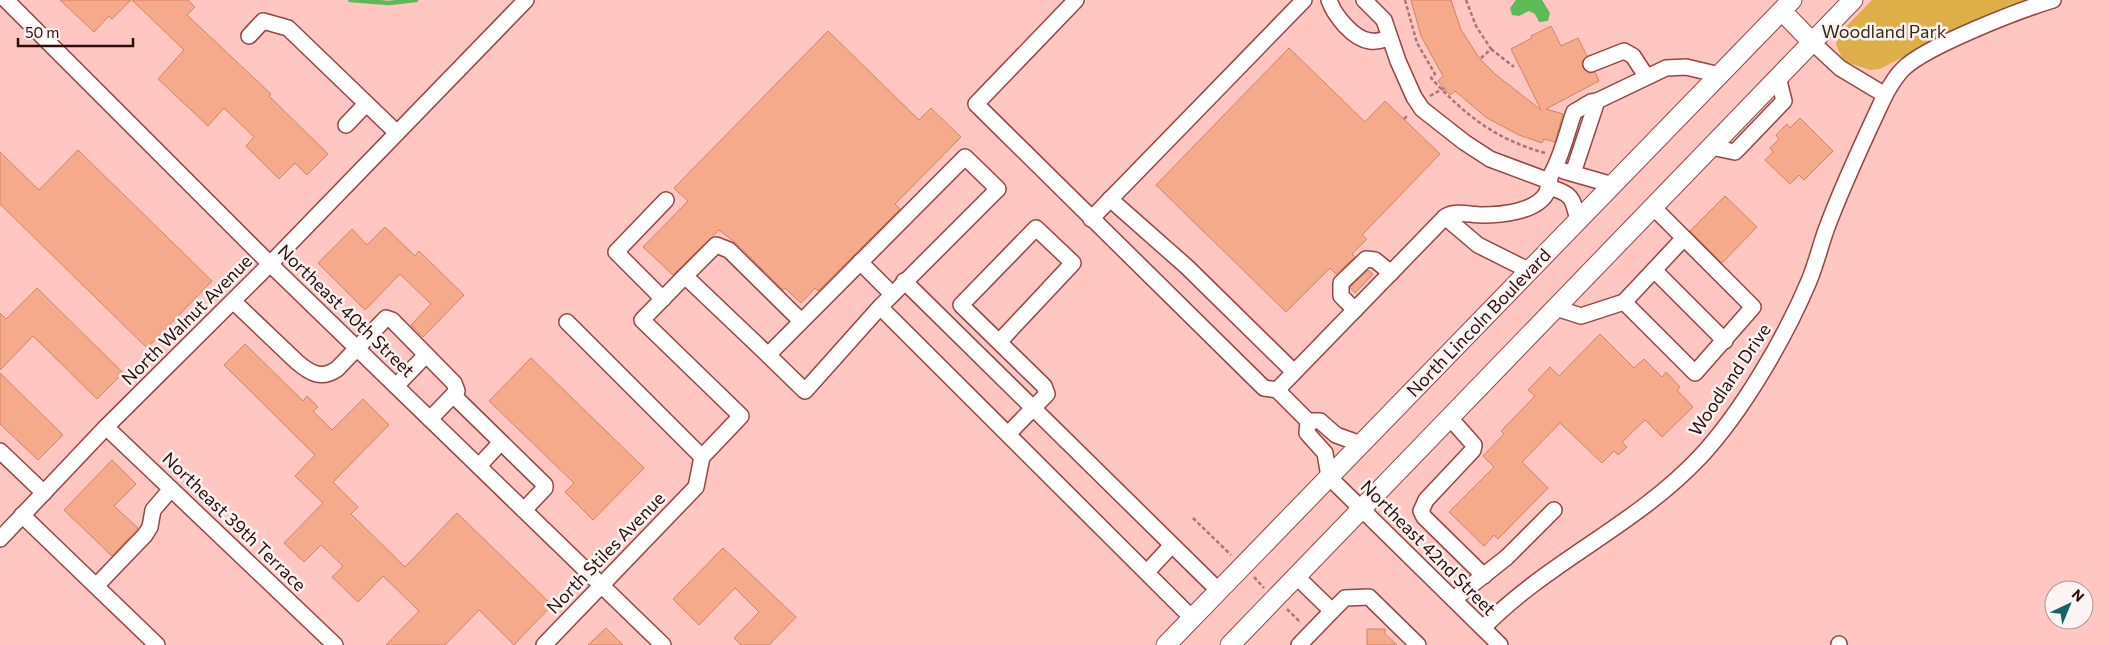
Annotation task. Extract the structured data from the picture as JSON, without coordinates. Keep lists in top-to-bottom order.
{
  "streets": {
    "main road": ["North Lincoln Boulevard"],
    "street": [
      "Northeast 40th Street",
      "North Walnut Avenue",
      "Woodland Drive",
      "Northeast 39th Terrace",
      "Northeast 42nd Street",
      "North Stiles Avenue"
    ]
  },
  "crossings": [
    ["Northeast 40th Street", "North Walnut Avenue"],
    ["Northeast 40th Street", "North Stiles Avenue"],
    ["North Walnut Avenue", "Northeast 39th Terrace"],
    ["North Lincoln Boulevard", "Northeast 42nd Street"],
    ["Woodland Drive", "Northeast 42nd Street"]
  ],
  "parks": ["Woodland Park"],
  "scale_bar": "50 m",
  "north": "top right"
}
